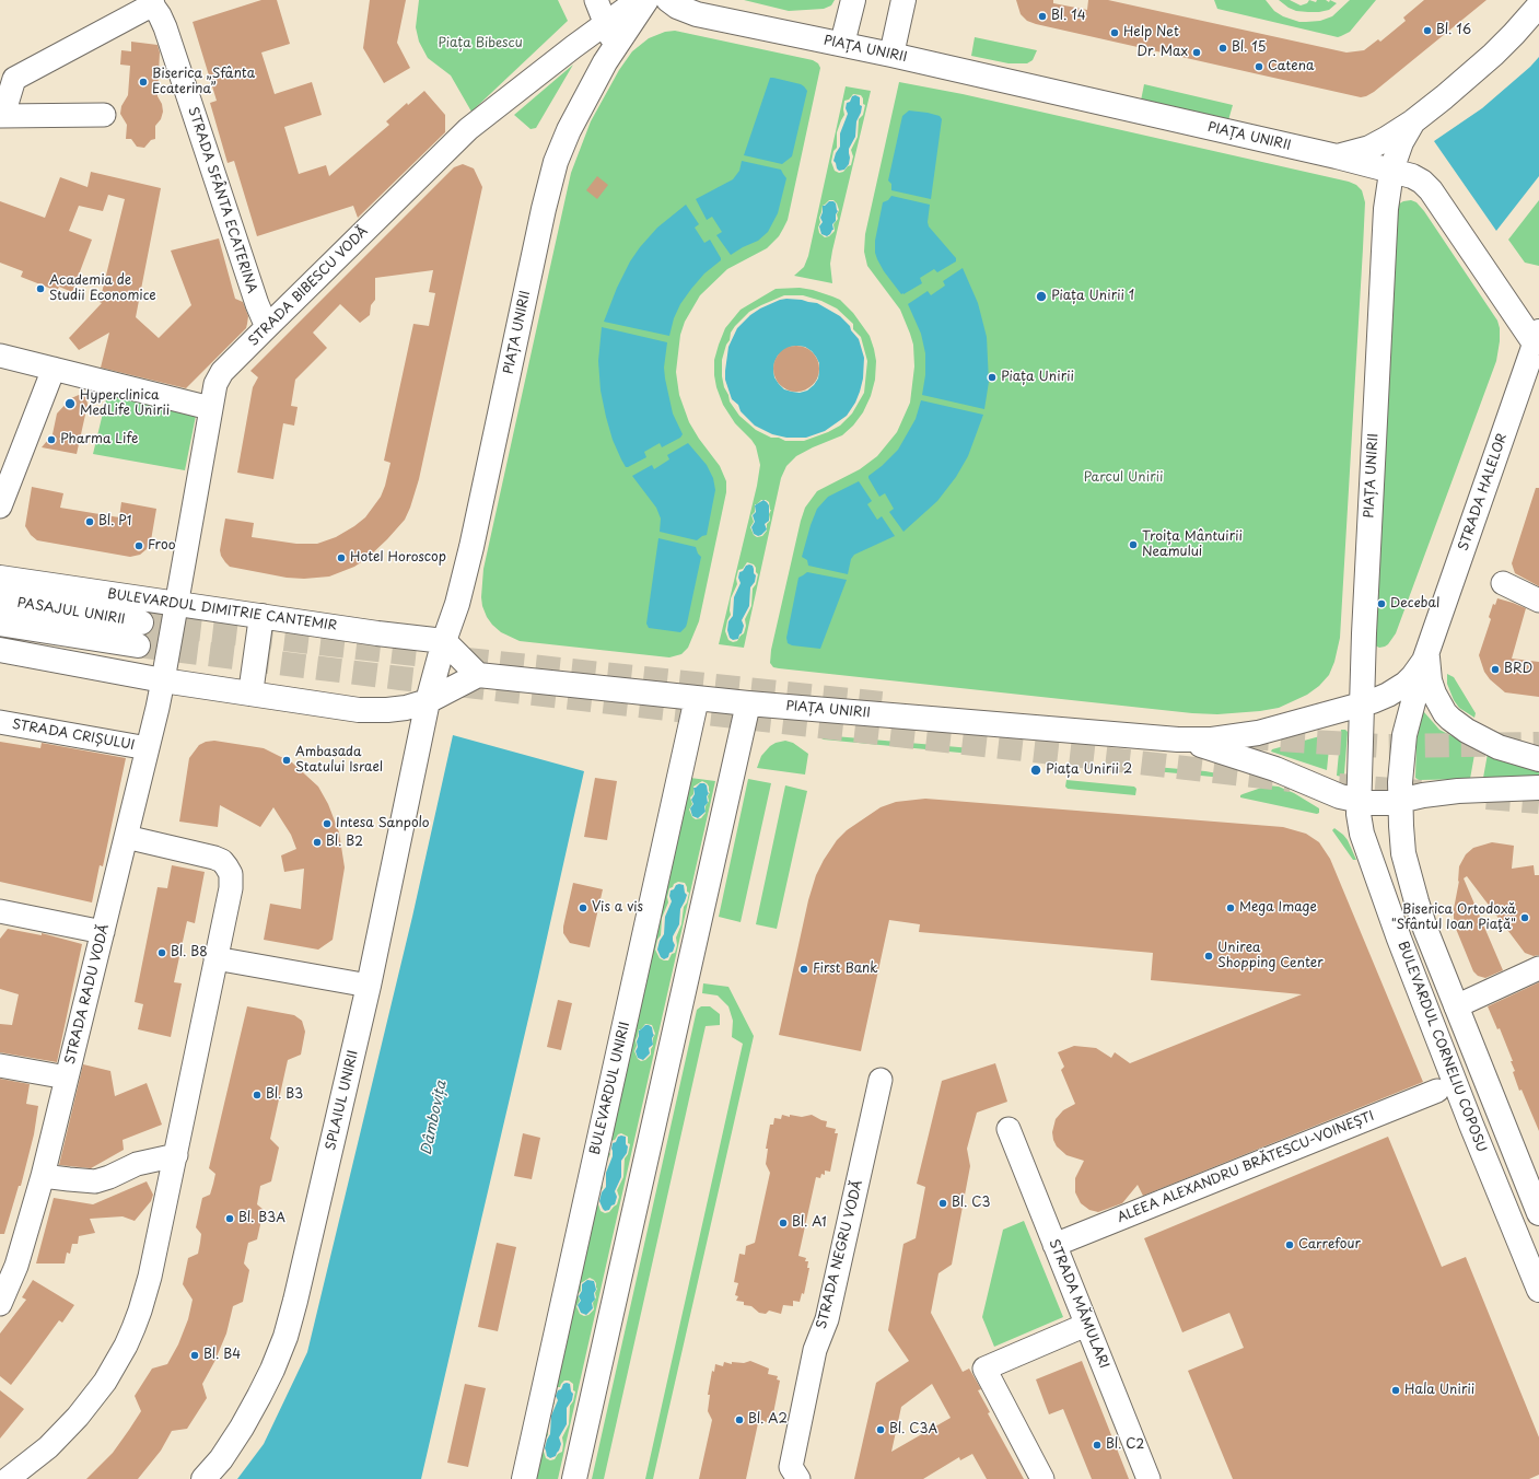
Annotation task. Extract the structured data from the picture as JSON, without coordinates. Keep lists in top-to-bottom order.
{
  "streets": {
    "main road": [
      "PIAȚA UNIRII",
      "STRADA HALELOR",
      "BULEVARDUL DIMITRIE CANTEMIR",
      "PASAJUL UNIRII",
      "BULEVARDUL CORNELIU COPOSU",
      "BULEVARDUL UNIRII",
      "SPLAIUL UNIRII"
    ],
    "street": [
      "STRADA SFÂNTA ECATERINA",
      "STRADA BIBESCU VODĂ",
      "STRADA CRIȘULUI",
      "STRADA RADU VODĂ",
      "ALEEA ALEXANDRU BRĂTESCU-VOINEȘTI",
      "STRADA NEGRU VODĂ",
      "STRADA MĂMULARI"
    ]
  },
  "crossings": [
    ["PIAȚA UNIRII", "STRADA BIBESCU VODĂ"],
    ["PIAȚA UNIRII", "STRADA HALELOR"],
    ["PIAȚA UNIRII", "BULEVARDUL DIMITRIE CANTEMIR"],
    ["PIAȚA UNIRII", "BULEVARDUL CORNELIU COPOSU"],
    ["PIAȚA UNIRII", "BULEVARDUL UNIRII"],
    ["PIAȚA UNIRII", "SPLAIUL UNIRII"],
    ["STRADA SFÂNTA ECATERINA", "STRADA BIBESCU VODĂ"],
    ["STRADA BIBESCU VODĂ", "BULEVARDUL DIMITRIE CANTEMIR"],
    ["STRADA BIBESCU VODĂ", "STRADA RADU VODĂ"],
    ["STRADA CRIȘULUI", "STRADA RADU VODĂ"],
    ["ALEEA ALEXANDRU BRĂTESCU-VOINEȘTI", "STRADA MĂMULARI"]
  ],
  "water": ["Dâmbovița"],
  "parks": ["Piața Bibescu", "Parcul Unirii"],
  "places": [
    "Bl. 14",
    "Bl. 16",
    "Help Net",
    "Bl. 15",
    "Dr. Max",
    "Catena",
    "Biserica „Sfânta Ecaterina”",
    "Academia de Studii Economice",
    "Piața Unirii 1",
    "Piața Unirii",
    "Hyperclinica MedLife Unirii",
    "Pharma Life",
    "Bl. P1",
    "Troița Mântuirii Neamului",
    "Froo",
    "Hotel Horoscop",
    "Decebal",
    "BRD",
    "Ambasada Statului Israel",
    "Piața Unirii 2",
    "Intesa Sanpolo",
    "Bl. B2",
    "Vis a vis",
    "Mega Image",
    "Biserica Ortodoxă \"Sfântul Ioan Piaţă\"",
    "Bl. B8",
    "Unirea Shopping Center",
    "First Bank",
    "Bl. B3",
    "Bl. C3",
    "Bl. B3A",
    "Bl. A1",
    "Carrefour",
    "Bl. B4",
    "Hala Unirii",
    "Bl. A2",
    "Bl. C3A",
    "Bl. C2"
  ]
}
